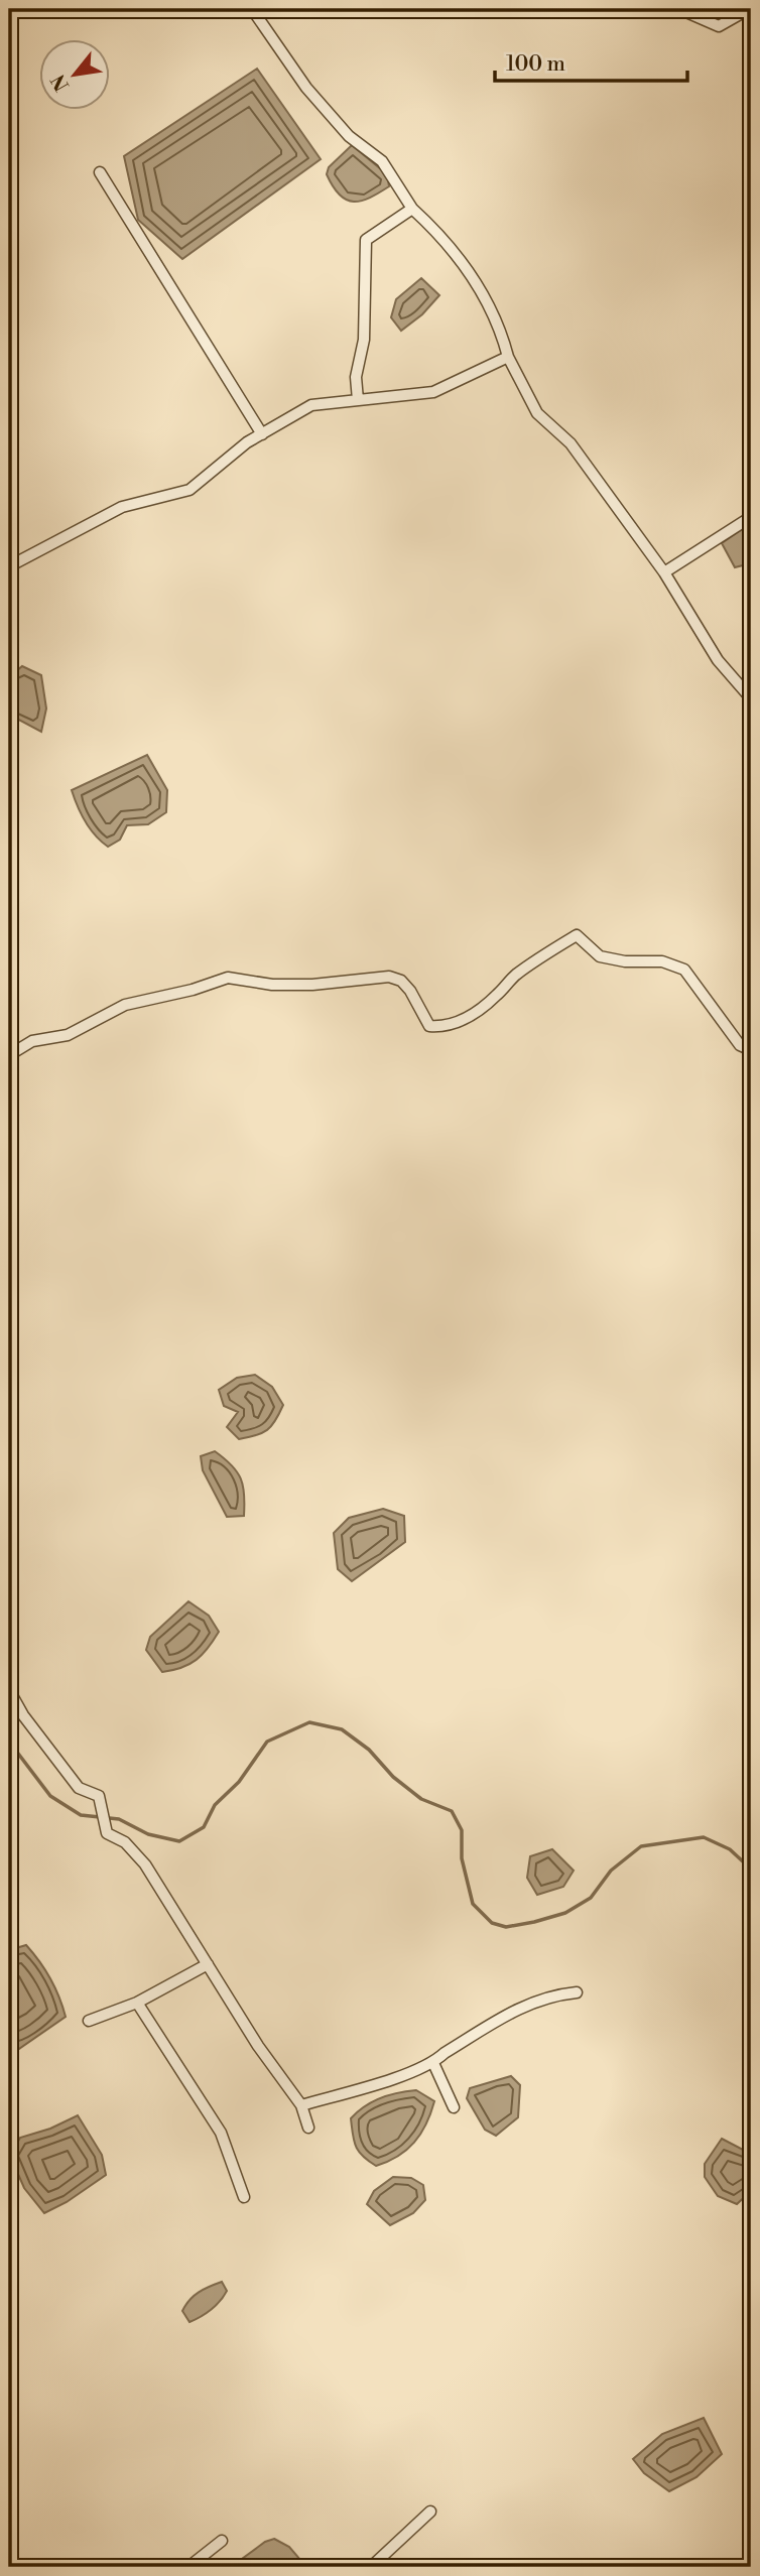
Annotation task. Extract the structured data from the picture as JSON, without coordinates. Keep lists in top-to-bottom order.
{
  "scale_bar": "100 m",
  "north": "bottom left"
}
